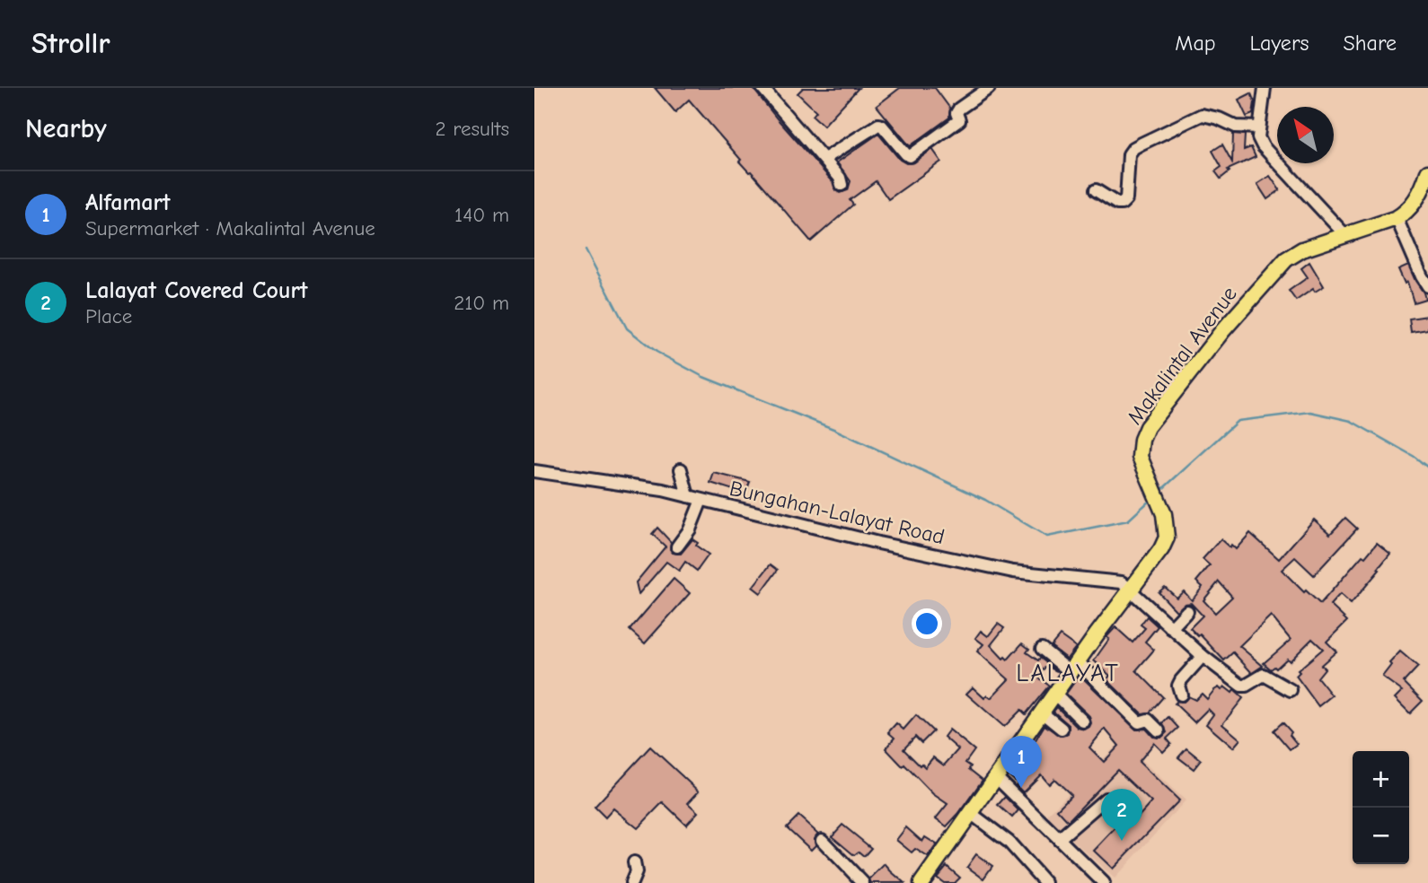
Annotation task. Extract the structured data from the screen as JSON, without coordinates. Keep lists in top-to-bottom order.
{
  "streets": {
    "main road": ["Makalintal Avenue"],
    "street": ["Bungahan-Lalayat Road"]
  },
  "crossings": [
    ["Makalintal Avenue", "Bungahan-Lalayat Road"]
  ],
  "districts": ["LALAYAT"],
  "north": "top left",
  "page": {
    "header": "Strollr",
    "nav": ["Map", "Layers", "Share"],
    "heading": ["Nearby", "2 results"],
    "list": [
      {
        "mark": "1",
        "name": "Alfamart",
        "note": "Supermarket · Makalintal Avenue",
        "value": "140 m"
      },
      {
        "mark": "2",
        "name": "Lalayat Covered Court",
        "note": "Place",
        "value": "210 m"
      }
    ],
    "pins": ["1", "2"],
    "map_buttons": ["+", "−"]
  }
}
